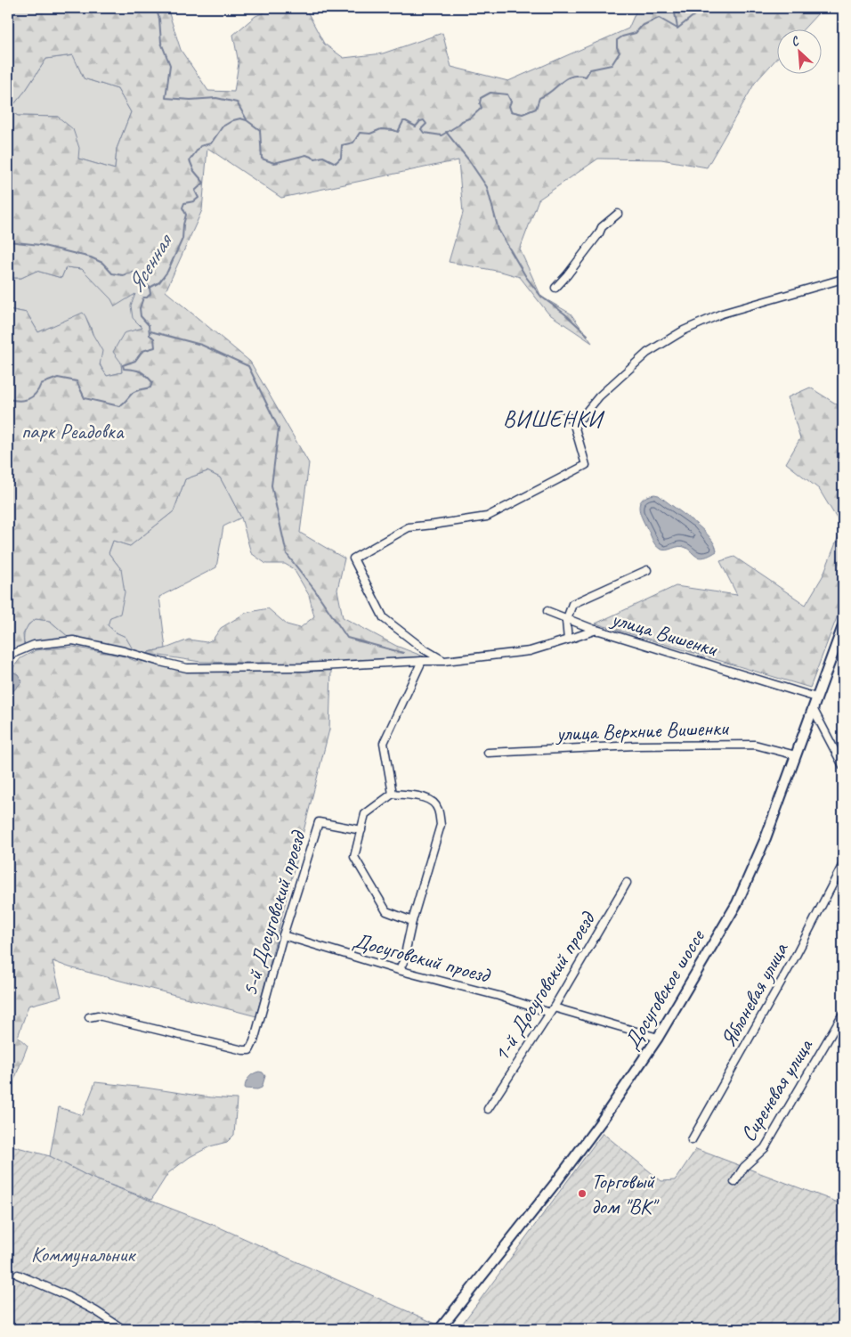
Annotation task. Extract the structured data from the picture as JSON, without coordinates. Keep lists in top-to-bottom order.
{
  "streets": {
    "main road": ["Досуговское шоссе"],
    "street": [
      "улица Вишенки",
      "улица Верхние Вишенки",
      "5-й Досуговский проезд",
      "Досуговский проезд",
      "1-й Досуговский проезд",
      "Яблоневая улица",
      "Сиреневая улица"
    ]
  },
  "crossings": [
    ["улица Вишенки", "Досуговское шоссе"],
    ["улица Верхние Вишенки", "Досуговское шоссе"],
    ["5-й Досуговский проезд", "Досуговский проезд"],
    ["Досуговский проезд", "1-й Досуговский проезд"],
    ["Досуговский проезд", "Досуговское шоссе"]
  ],
  "districts": ["ВИШЕНКИ"],
  "water": ["Ясенная"],
  "parks": ["парк Реадовка", "Коммунальник"],
  "places": ["Торговый дом \"ВК\""],
  "north": "top left"
}
